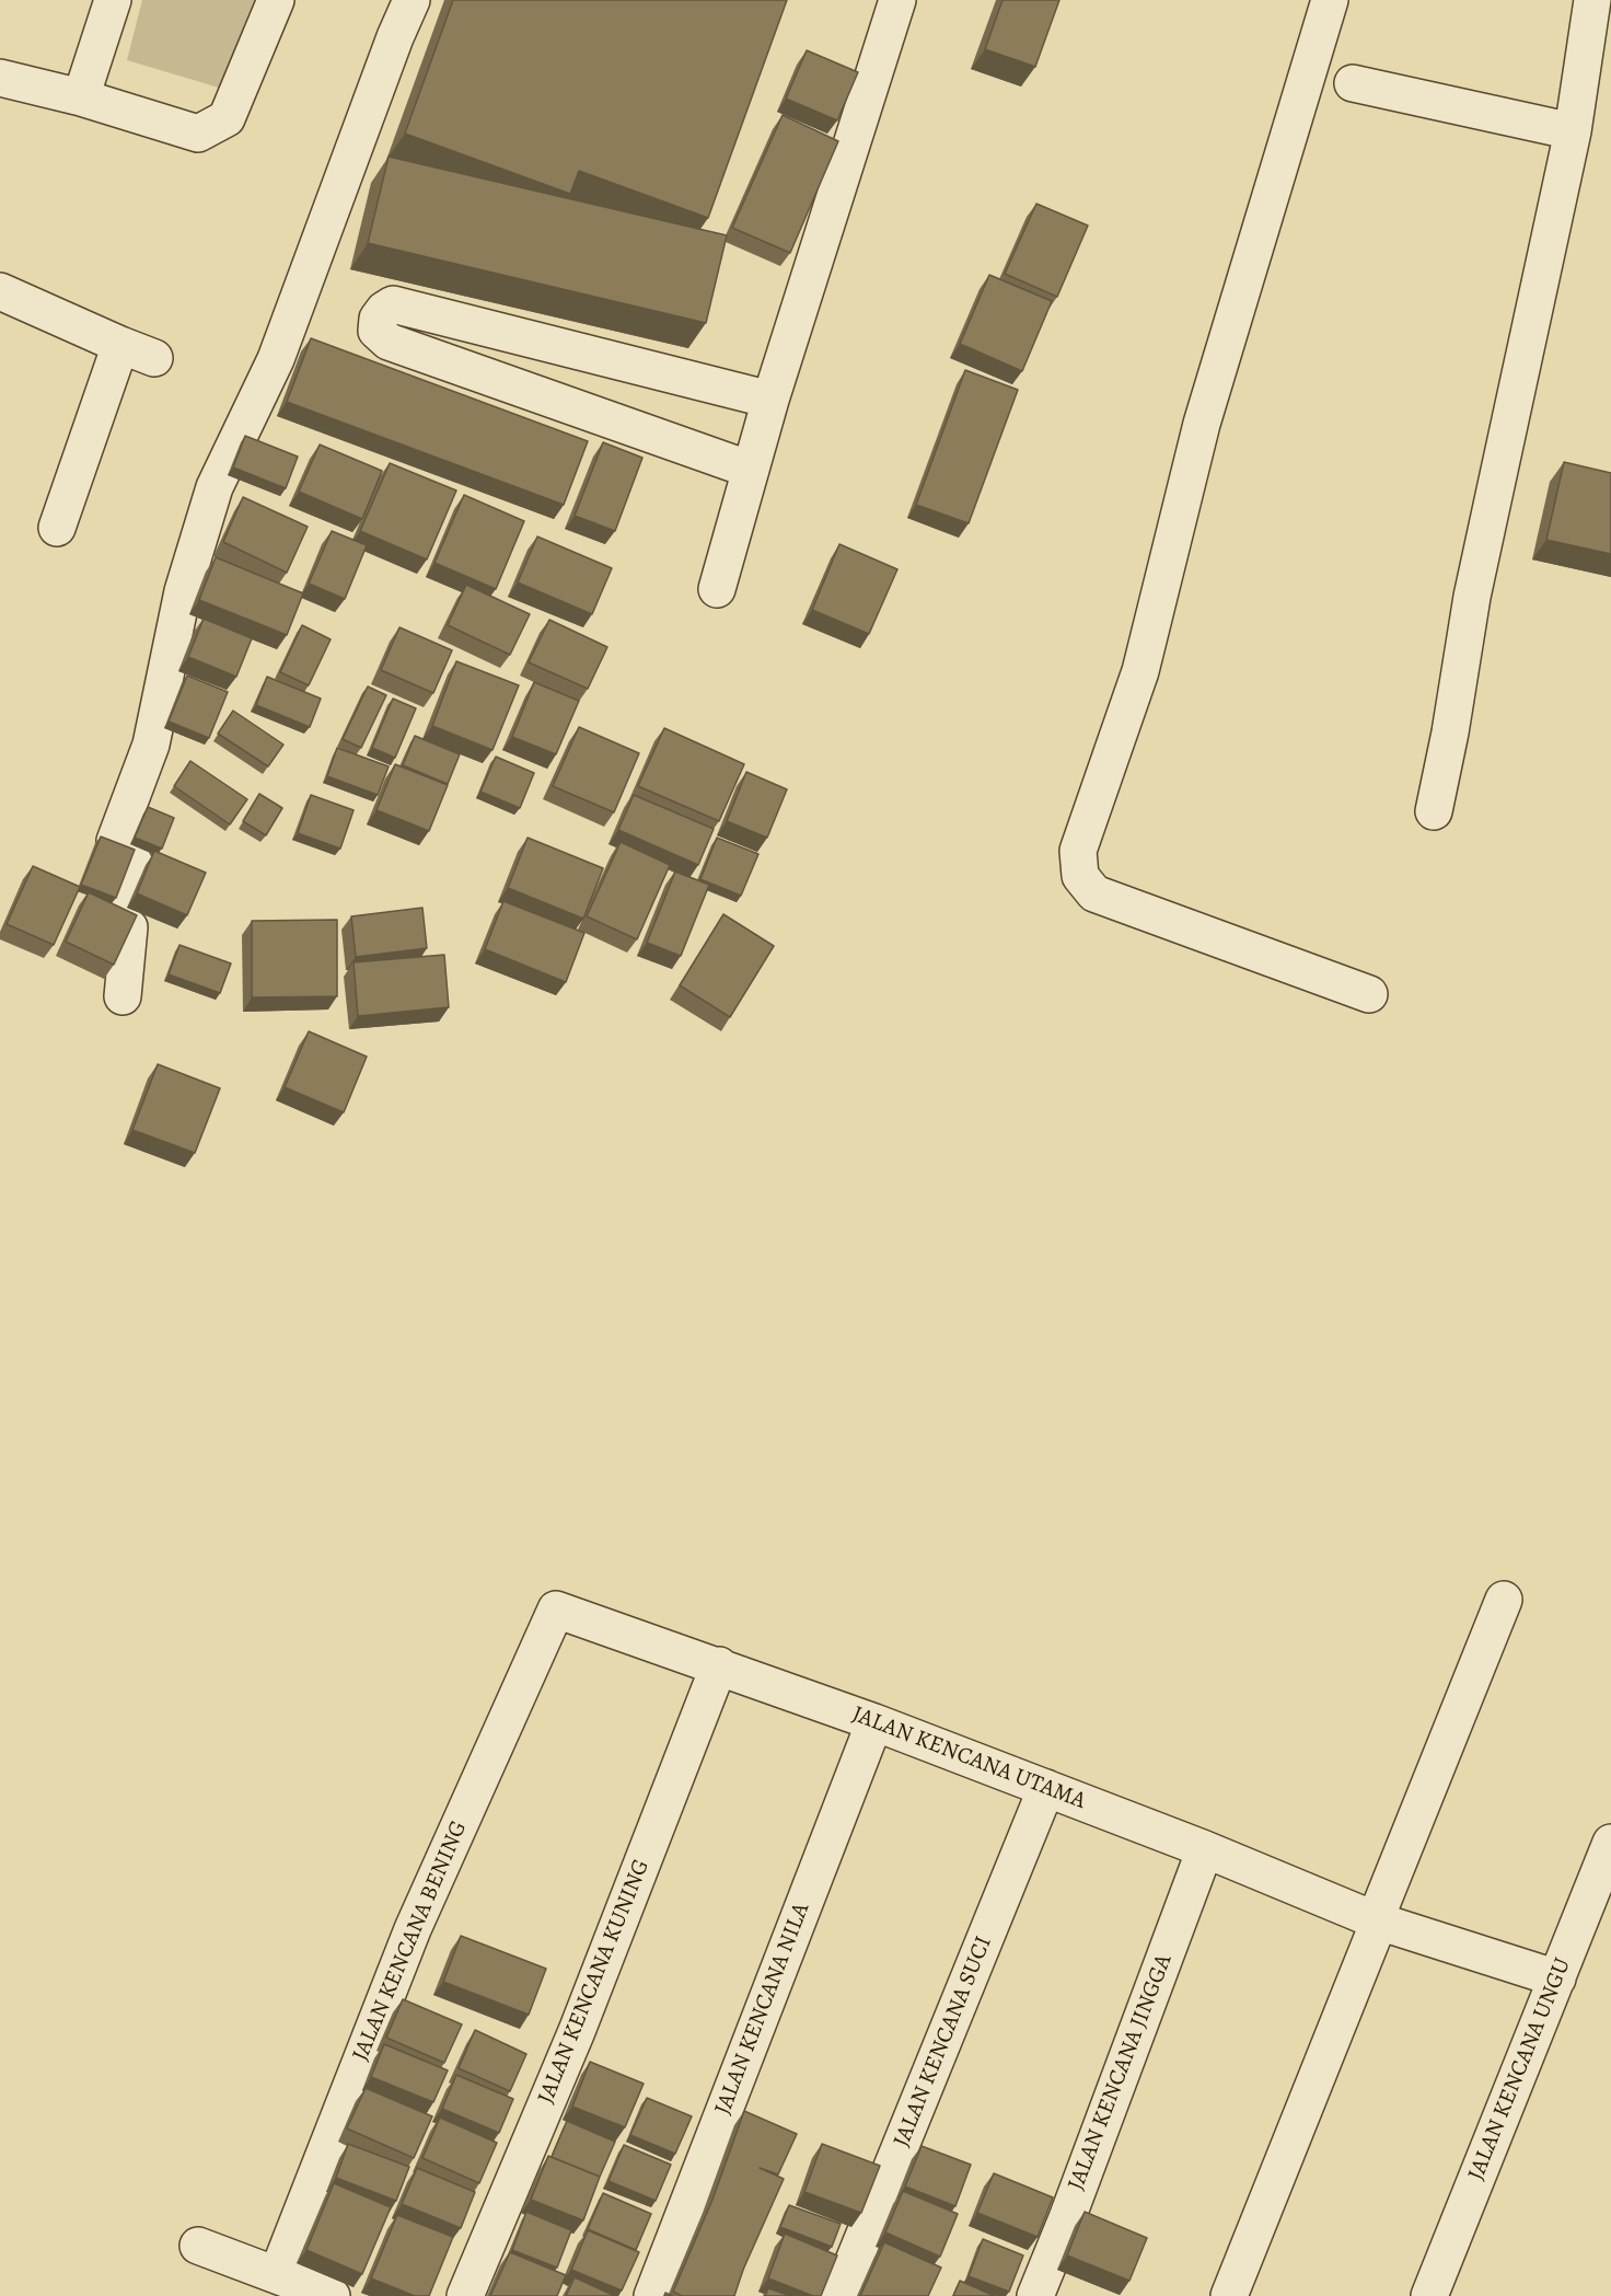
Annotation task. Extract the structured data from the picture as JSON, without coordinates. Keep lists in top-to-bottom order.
{
  "streets": {
    "street": [
      "JALAN KENCANA UTAMA",
      "JALAN KENCANA BENING",
      "JALAN KENCANA KUNING",
      "JALAN KENCANA NILA",
      "JALAN KENCANA SUCI",
      "JALAN KENCANA UNGU",
      "JALAN KENCANA JINGGA"
    ]
  },
  "crossings": [
    ["JALAN KENCANA UTAMA", "JALAN KENCANA BENING"],
    ["JALAN KENCANA UTAMA", "JALAN KENCANA KUNING"],
    ["JALAN KENCANA UTAMA", "JALAN KENCANA NILA"],
    ["JALAN KENCANA UTAMA", "JALAN KENCANA SUCI"],
    ["JALAN KENCANA UTAMA", "JALAN KENCANA UNGU"],
    ["JALAN KENCANA UTAMA", "JALAN KENCANA JINGGA"]
  ]
}
